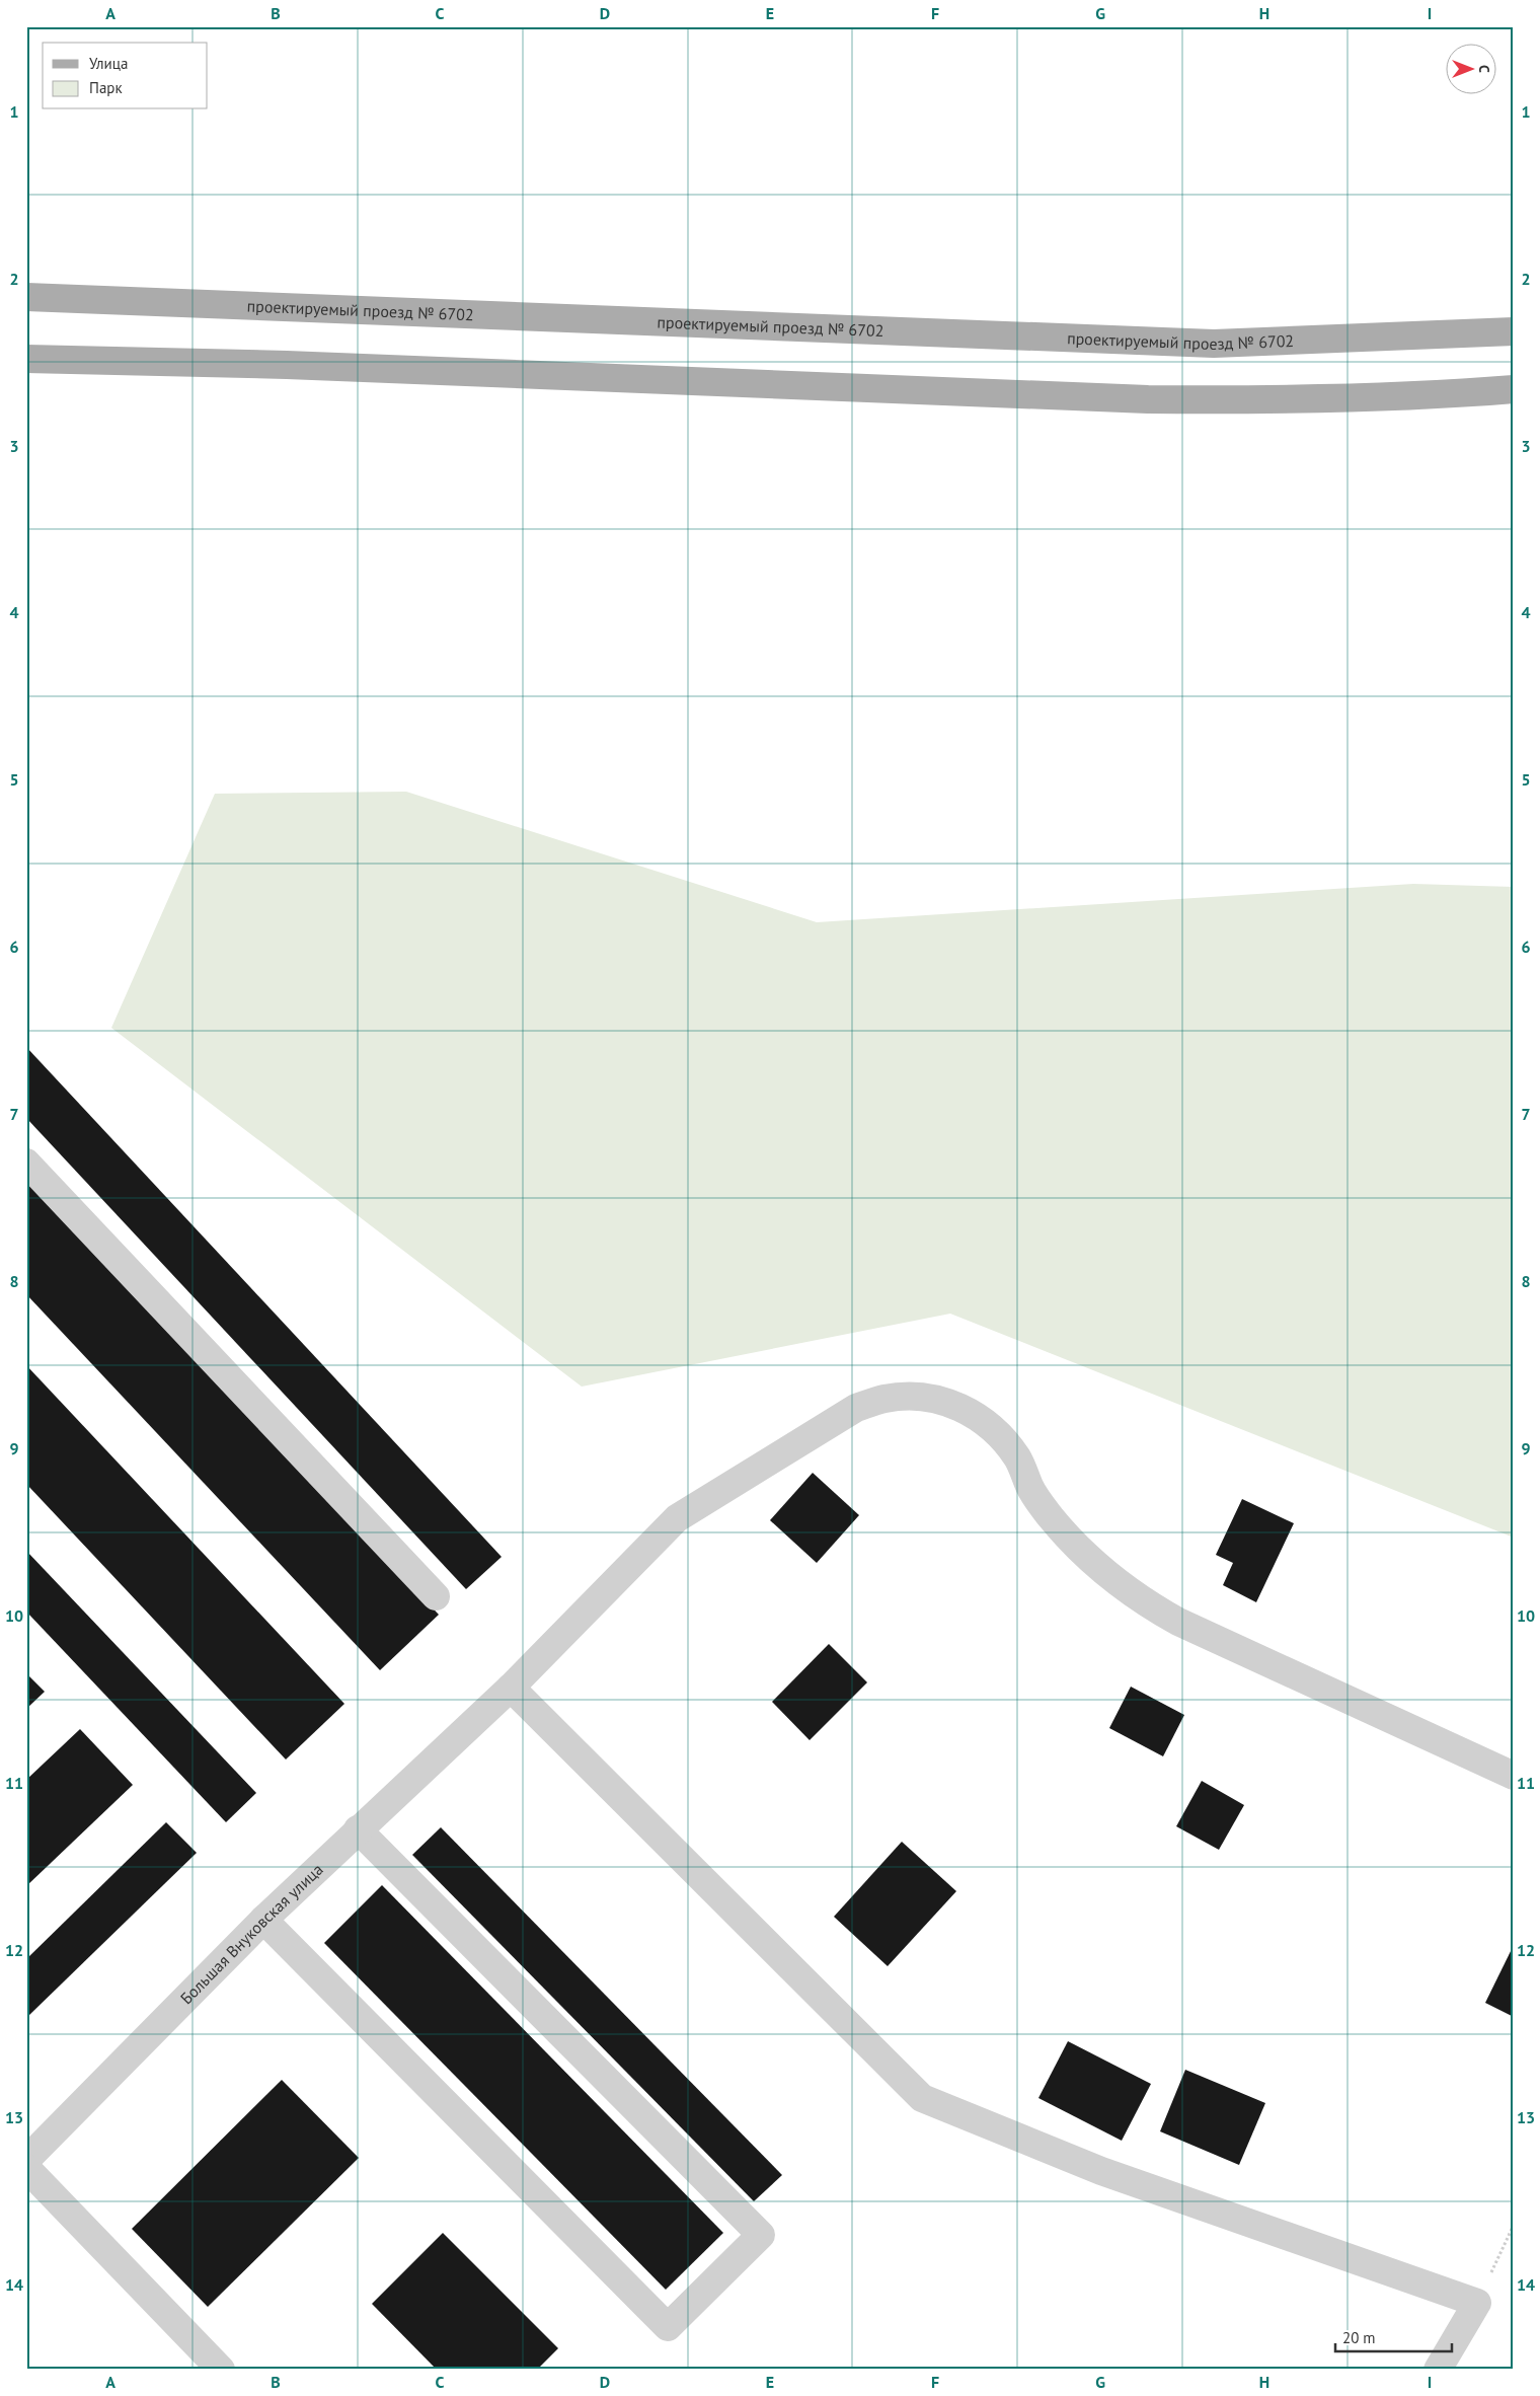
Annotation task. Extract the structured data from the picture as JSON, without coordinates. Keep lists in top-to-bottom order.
{
  "streets": {
    "main road": ["проектируемый проезд № 6702"],
    "street": ["Большая Внуковская улица"]
  },
  "legend": ["Улица", "Парк"],
  "scale_bar": "20 m",
  "north": "right",
  "grid": {
    "columns": [
      "A",
      "B",
      "C",
      "D",
      "E",
      "F",
      "G",
      "H",
      "I"
    ],
    "rows": [
      "1",
      "2",
      "3",
      "4",
      "5",
      "6",
      "7",
      "8",
      "9",
      "10",
      "11",
      "12",
      "13",
      "14"
    ]
  }
}
